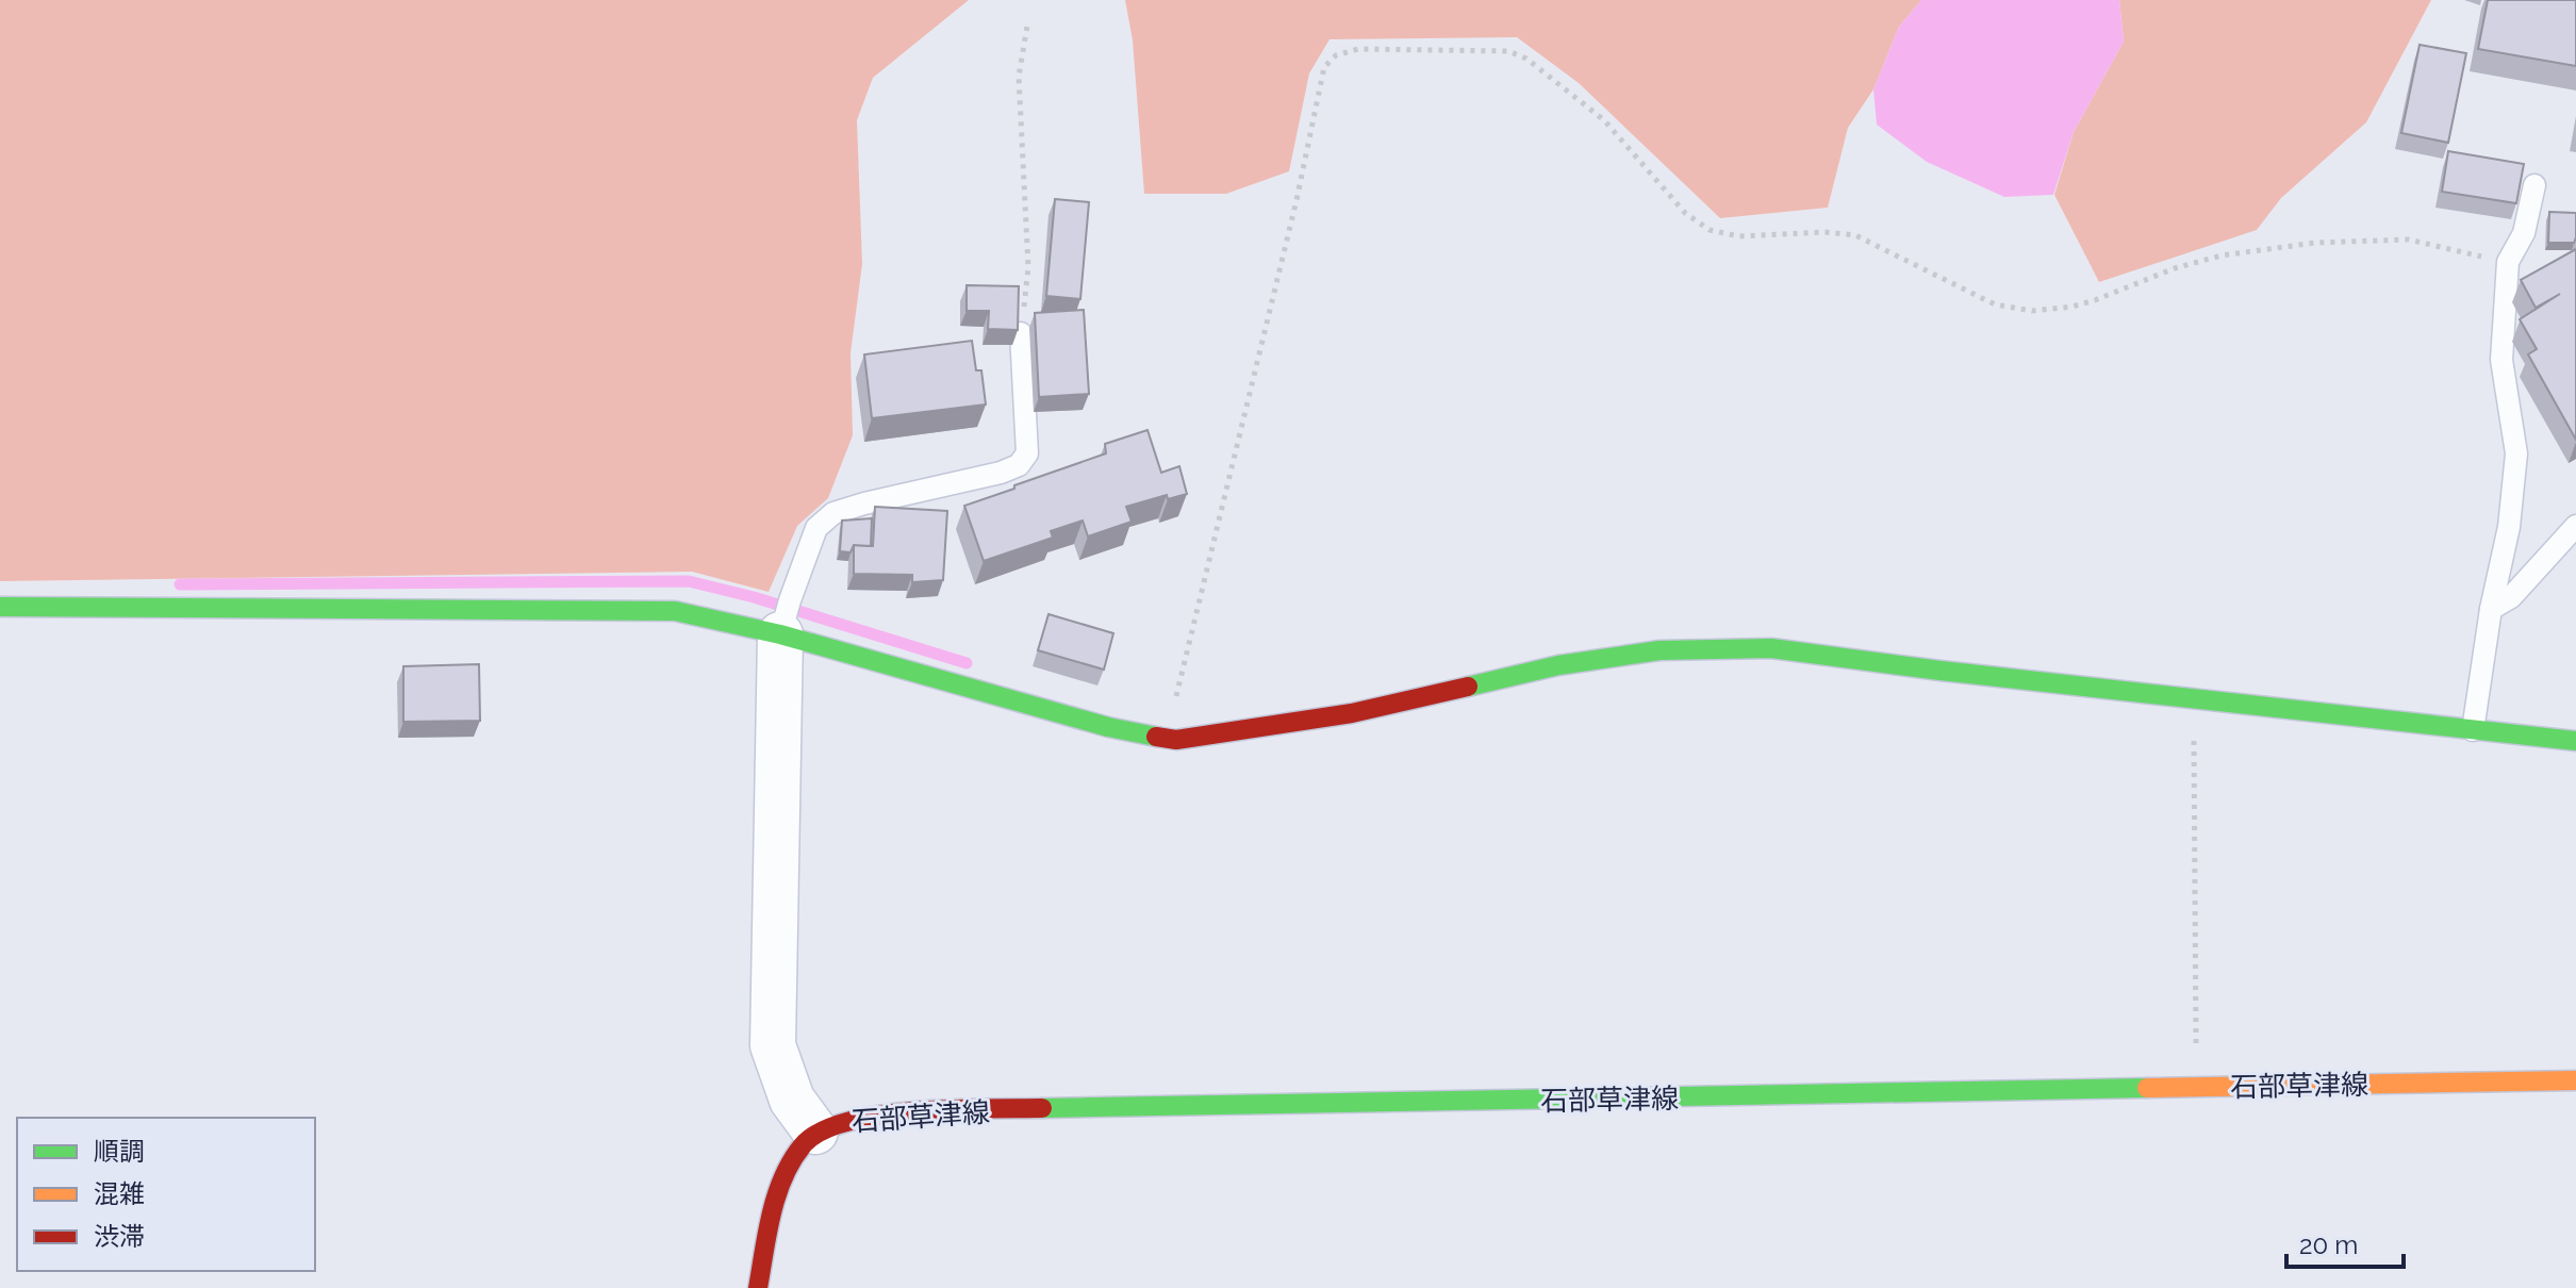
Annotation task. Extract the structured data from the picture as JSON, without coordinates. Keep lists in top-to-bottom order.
{
  "streets": {
    "street": ["石部草津線"]
  },
  "legend": ["順調", "混雑", "渋滞"],
  "scale_bar": "20 m"
}
